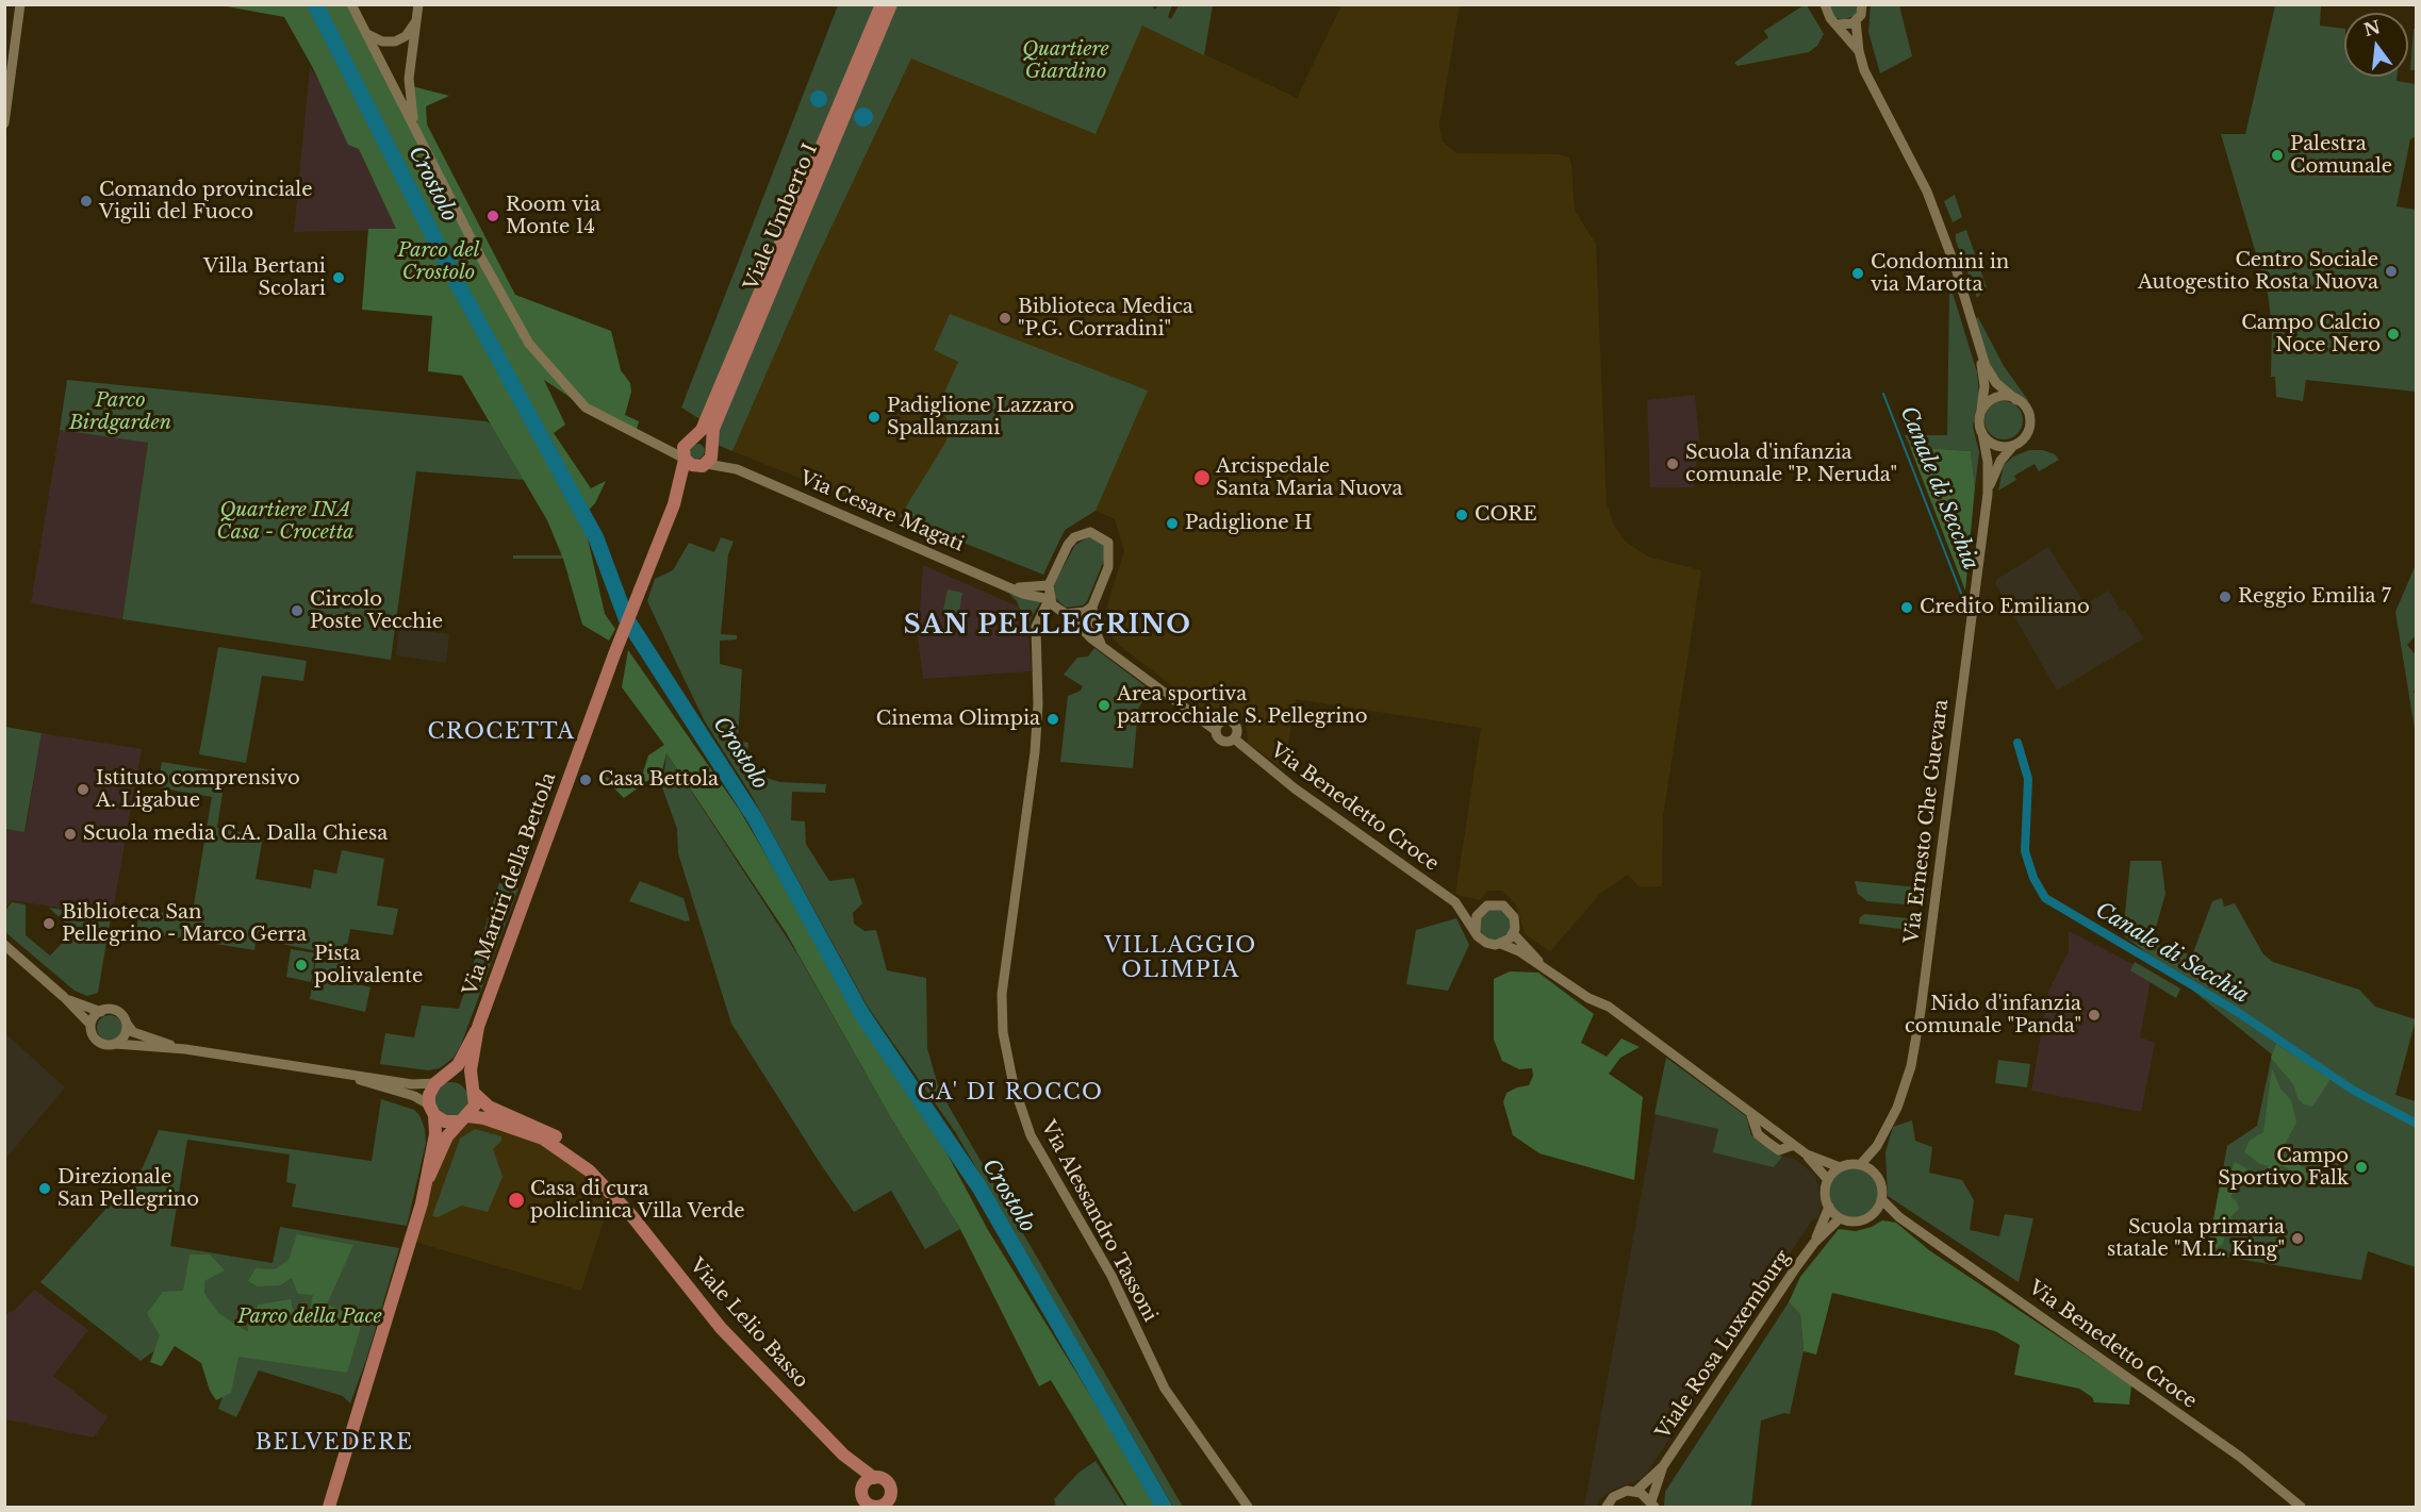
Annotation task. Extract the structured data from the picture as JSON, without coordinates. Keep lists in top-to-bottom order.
{
  "streets": {
    "main road": ["Viale Umberto I", "Via Martiri della Bettola", "Viale Lelio Basso"],
    "street": [
      "Via Cesare Magati",
      "Via Benedetto Croce",
      "Via Ernesto Che Guevara",
      "Via Alessandro Tassoni",
      "Viale Rosa Luxemburg"
    ]
  },
  "crossings": [
    ["Viale Umberto I", "Via Cesare Magati"],
    ["Via Cesare Magati", "Via Alessandro Tassoni"],
    ["Via Benedetto Croce", "Via Ernesto Che Guevara"],
    ["Via Benedetto Croce", "Viale Rosa Luxemburg"],
    ["Via Ernesto Che Guevara", "Viale Rosa Luxemburg"],
    ["Via Martiri della Bettola", "Viale Lelio Basso"]
  ],
  "districts": [
    "SAN PELLEGRINO",
    "CROCETTA",
    "VILLAGGIO OLIMPIA",
    "CA' DI ROCCO",
    "BELVEDERE"
  ],
  "water": ["Crostolo", "Canale di Secchia"],
  "parks": [
    "Quartiere Giardino",
    "Parco del Crostolo",
    "Parco Birdgarden",
    "Quartiere INA Casa - Crocetta",
    "Parco della Pace"
  ],
  "places": [
    "Palestra Comunale",
    "Comando provinciale Vigili del Fuoco",
    "Room via Monte 14",
    "Centro Sociale Autogestito Rosta Nuova",
    "Condomini in via Marotta",
    "Villa Bertani Scolari",
    "Biblioteca Medica \"P.G. Corradini\"",
    "Campo Calcio Noce Nero",
    "Padiglione Lazzaro Spallanzani",
    "Scuola d'infanzia comunale \"P. Neruda\"",
    "Arcispedale Santa Maria Nuova",
    "CORE",
    "Padiglione H",
    "Reggio Emilia 7",
    "Credito Emiliano",
    "Circolo Poste Vecchie",
    "Area sportiva parrocchiale S. Pellegrino",
    "Cinema Olimpia",
    "Casa Bettola",
    "Istituto comprensivo A. Ligabue",
    "Scuola media C.A. Dalla Chiesa",
    "Biblioteca San Pellegrino - Marco Gerra",
    "Pista polivalente",
    "Nido d'infanzia comunale \"Panda\"",
    "Campo Sportivo Falk",
    "Direzionale San Pellegrino",
    "Casa di cura policlinica Villa Verde",
    "Scuola primaria statale \"M.L. King\""
  ],
  "north": "top"
}
